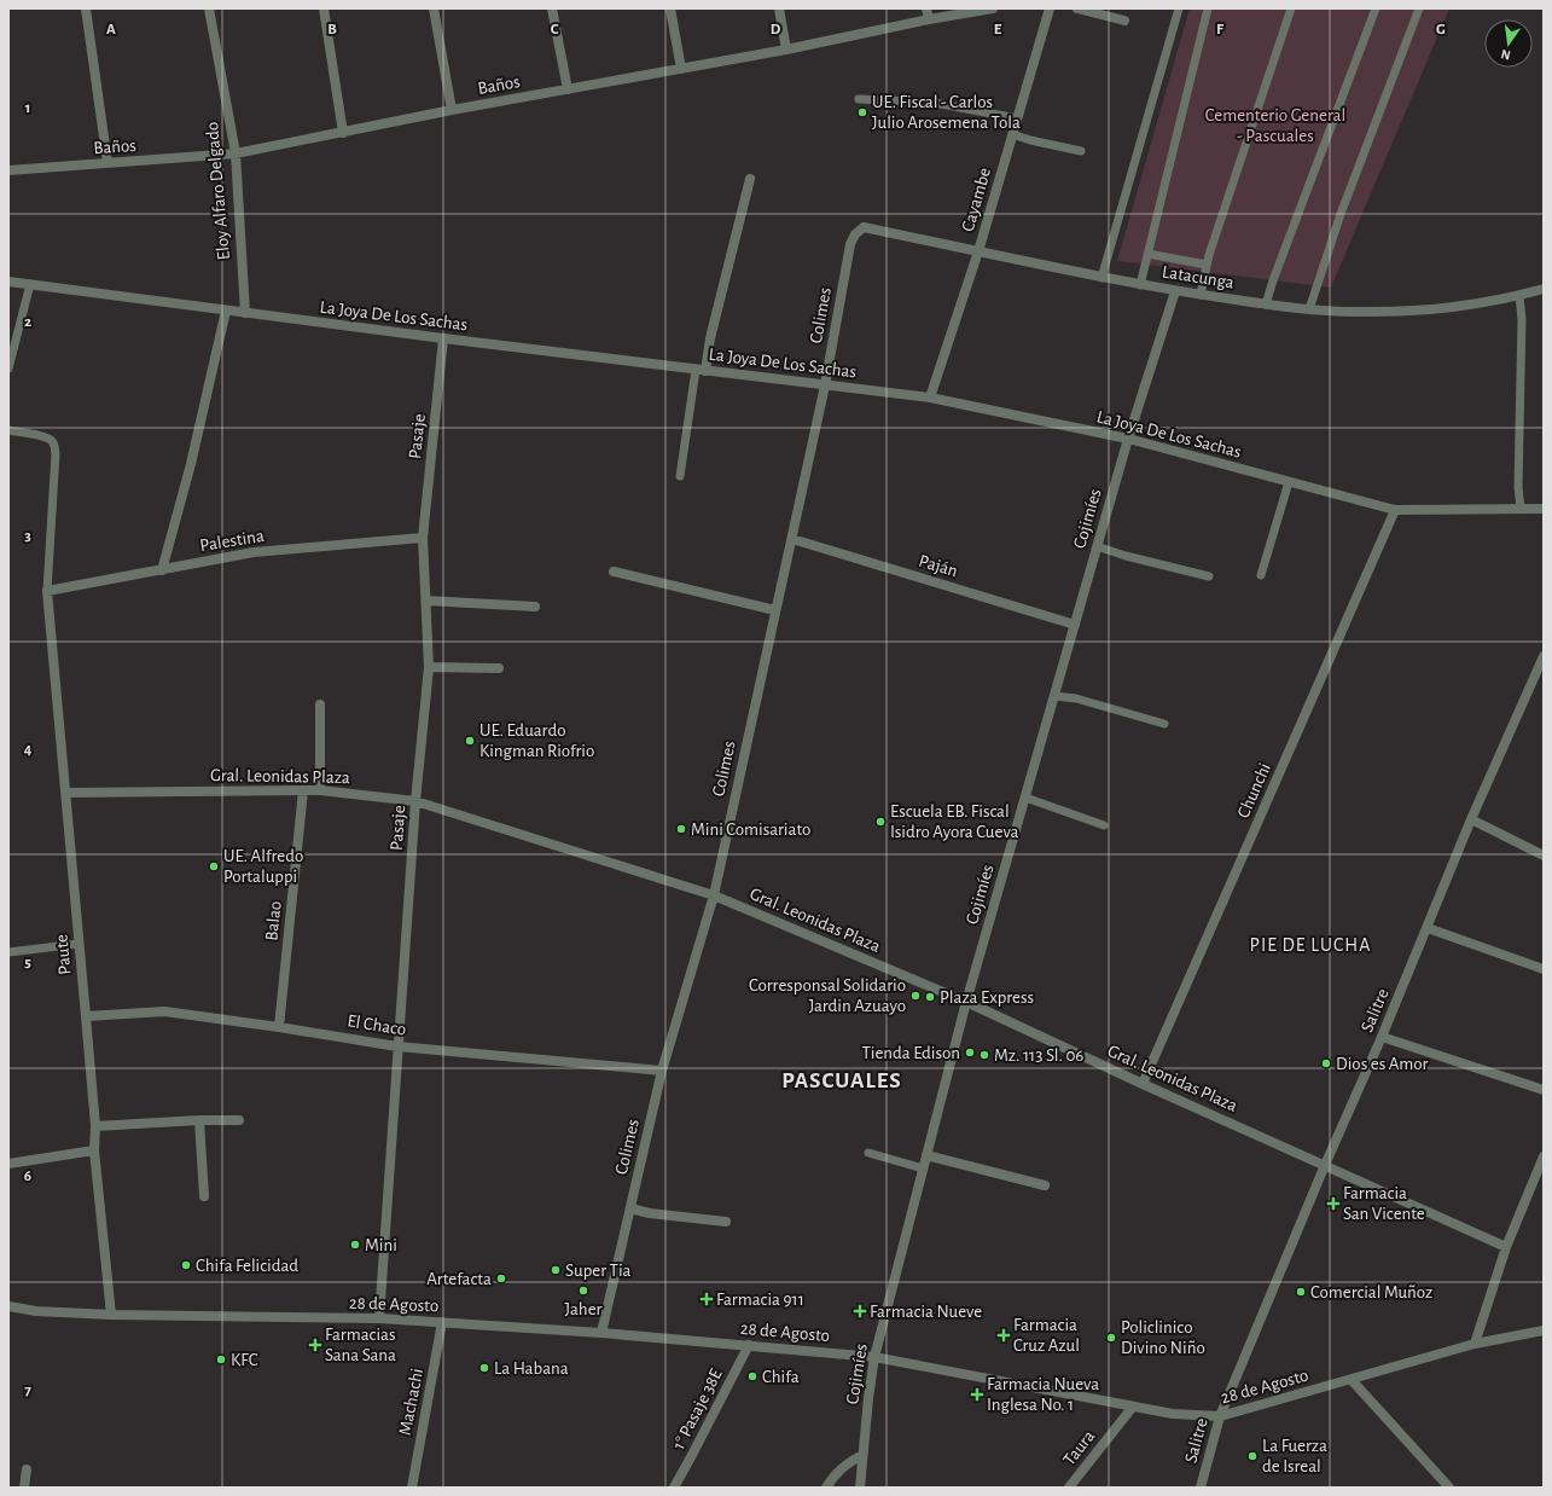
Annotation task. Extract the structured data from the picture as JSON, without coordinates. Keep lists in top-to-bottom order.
{
  "streets": {
    "street": [
      "Baños",
      "Eloy Alfaro Delgado",
      "Cayambe",
      "Latacunga",
      "La Joya De Los Sachas",
      "Colimes",
      "Pasaje",
      "Cojimíes",
      "Palestina",
      "Paján",
      "Gral. Leonidas Plaza",
      "Chunchi",
      "Balao",
      "Paute",
      "Salitre",
      "El Chaco",
      "28 de Agosto",
      "Machachi",
      "1° Pasaje 38E",
      "Taura"
    ]
  },
  "crossings": [
    ["Baños", "Eloy Alfaro Delgado"],
    ["Eloy Alfaro Delgado", "La Joya De Los Sachas"],
    ["Cayambe", "Latacunga"],
    ["Cayambe", "La Joya De Los Sachas"],
    ["Latacunga", "Colimes"],
    ["Latacunga", "Cojimíes"],
    ["La Joya De Los Sachas", "Colimes"],
    ["La Joya De Los Sachas", "Pasaje"],
    ["La Joya De Los Sachas", "Cojimíes"],
    ["La Joya De Los Sachas", "Chunchi"],
    ["Colimes", "Paján"],
    ["Colimes", "Gral. Leonidas Plaza"],
    ["Colimes", "El Chaco"],
    ["Colimes", "28 de Agosto"],
    ["Pasaje", "Palestina"],
    ["Pasaje", "Gral. Leonidas Plaza"],
    ["Pasaje", "El Chaco"],
    ["Pasaje", "28 de Agosto"],
    ["Cojimíes", "Paján"],
    ["Cojimíes", "Gral. Leonidas Plaza"],
    ["Cojimíes", "28 de Agosto"],
    ["Palestina", "Paute"],
    ["Gral. Leonidas Plaza", "Chunchi"],
    ["Gral. Leonidas Plaza", "Balao"],
    ["Gral. Leonidas Plaza", "Paute"],
    ["Gral. Leonidas Plaza", "Salitre"],
    ["Balao", "El Chaco"],
    ["Paute", "El Chaco"],
    ["Paute", "28 de Agosto"],
    ["Salitre", "28 de Agosto"],
    ["28 de Agosto", "Machachi"],
    ["28 de Agosto", "1° Pasaje 38E"],
    ["28 de Agosto", "Taura"]
  ],
  "districts": ["PIE DE LUCHA", "PASCUALES"],
  "parks": ["Cementerio General - Pascuales"],
  "places": {
    "other": [
      "UE. Fiscal - Carlos Julio Arosemena Tola",
      "UE. Eduardo Kingman Riofrio",
      "Escuela EB. Fiscal Isidro Ayora Cueva",
      "Mini Comisariato",
      "UE. Alfredo Portaluppi",
      "Corresponsal Solidario Jardin Azuayo",
      "Plaza Express",
      "Tienda Edison",
      "Mz. 113 Sl. 06",
      "Dios es Amor",
      "Mini",
      "Chifa Felicidad",
      "Super Tia",
      "Artefacta",
      "Jaher",
      "Comercial Muñoz",
      "Policlinico Divino Niño",
      "KFC",
      "La Habana",
      "Chifa",
      "La Fuerza de Isreal"
    ],
    "health": [
      "Farmacia San Vicente",
      "Farmacia 911",
      "Farmacia Nueve",
      "Farmacia Cruz Azul",
      "Farmacias Sana Sana",
      "Farmacia Nueva Inglesa No. 1"
    ]
  },
  "north": "bottom",
  "grid": {
    "columns": [
      "A",
      "B",
      "C",
      "D",
      "E",
      "F",
      "G"
    ],
    "rows": [
      "1",
      "2",
      "3",
      "4",
      "5",
      "6",
      "7"
    ]
  }
}
